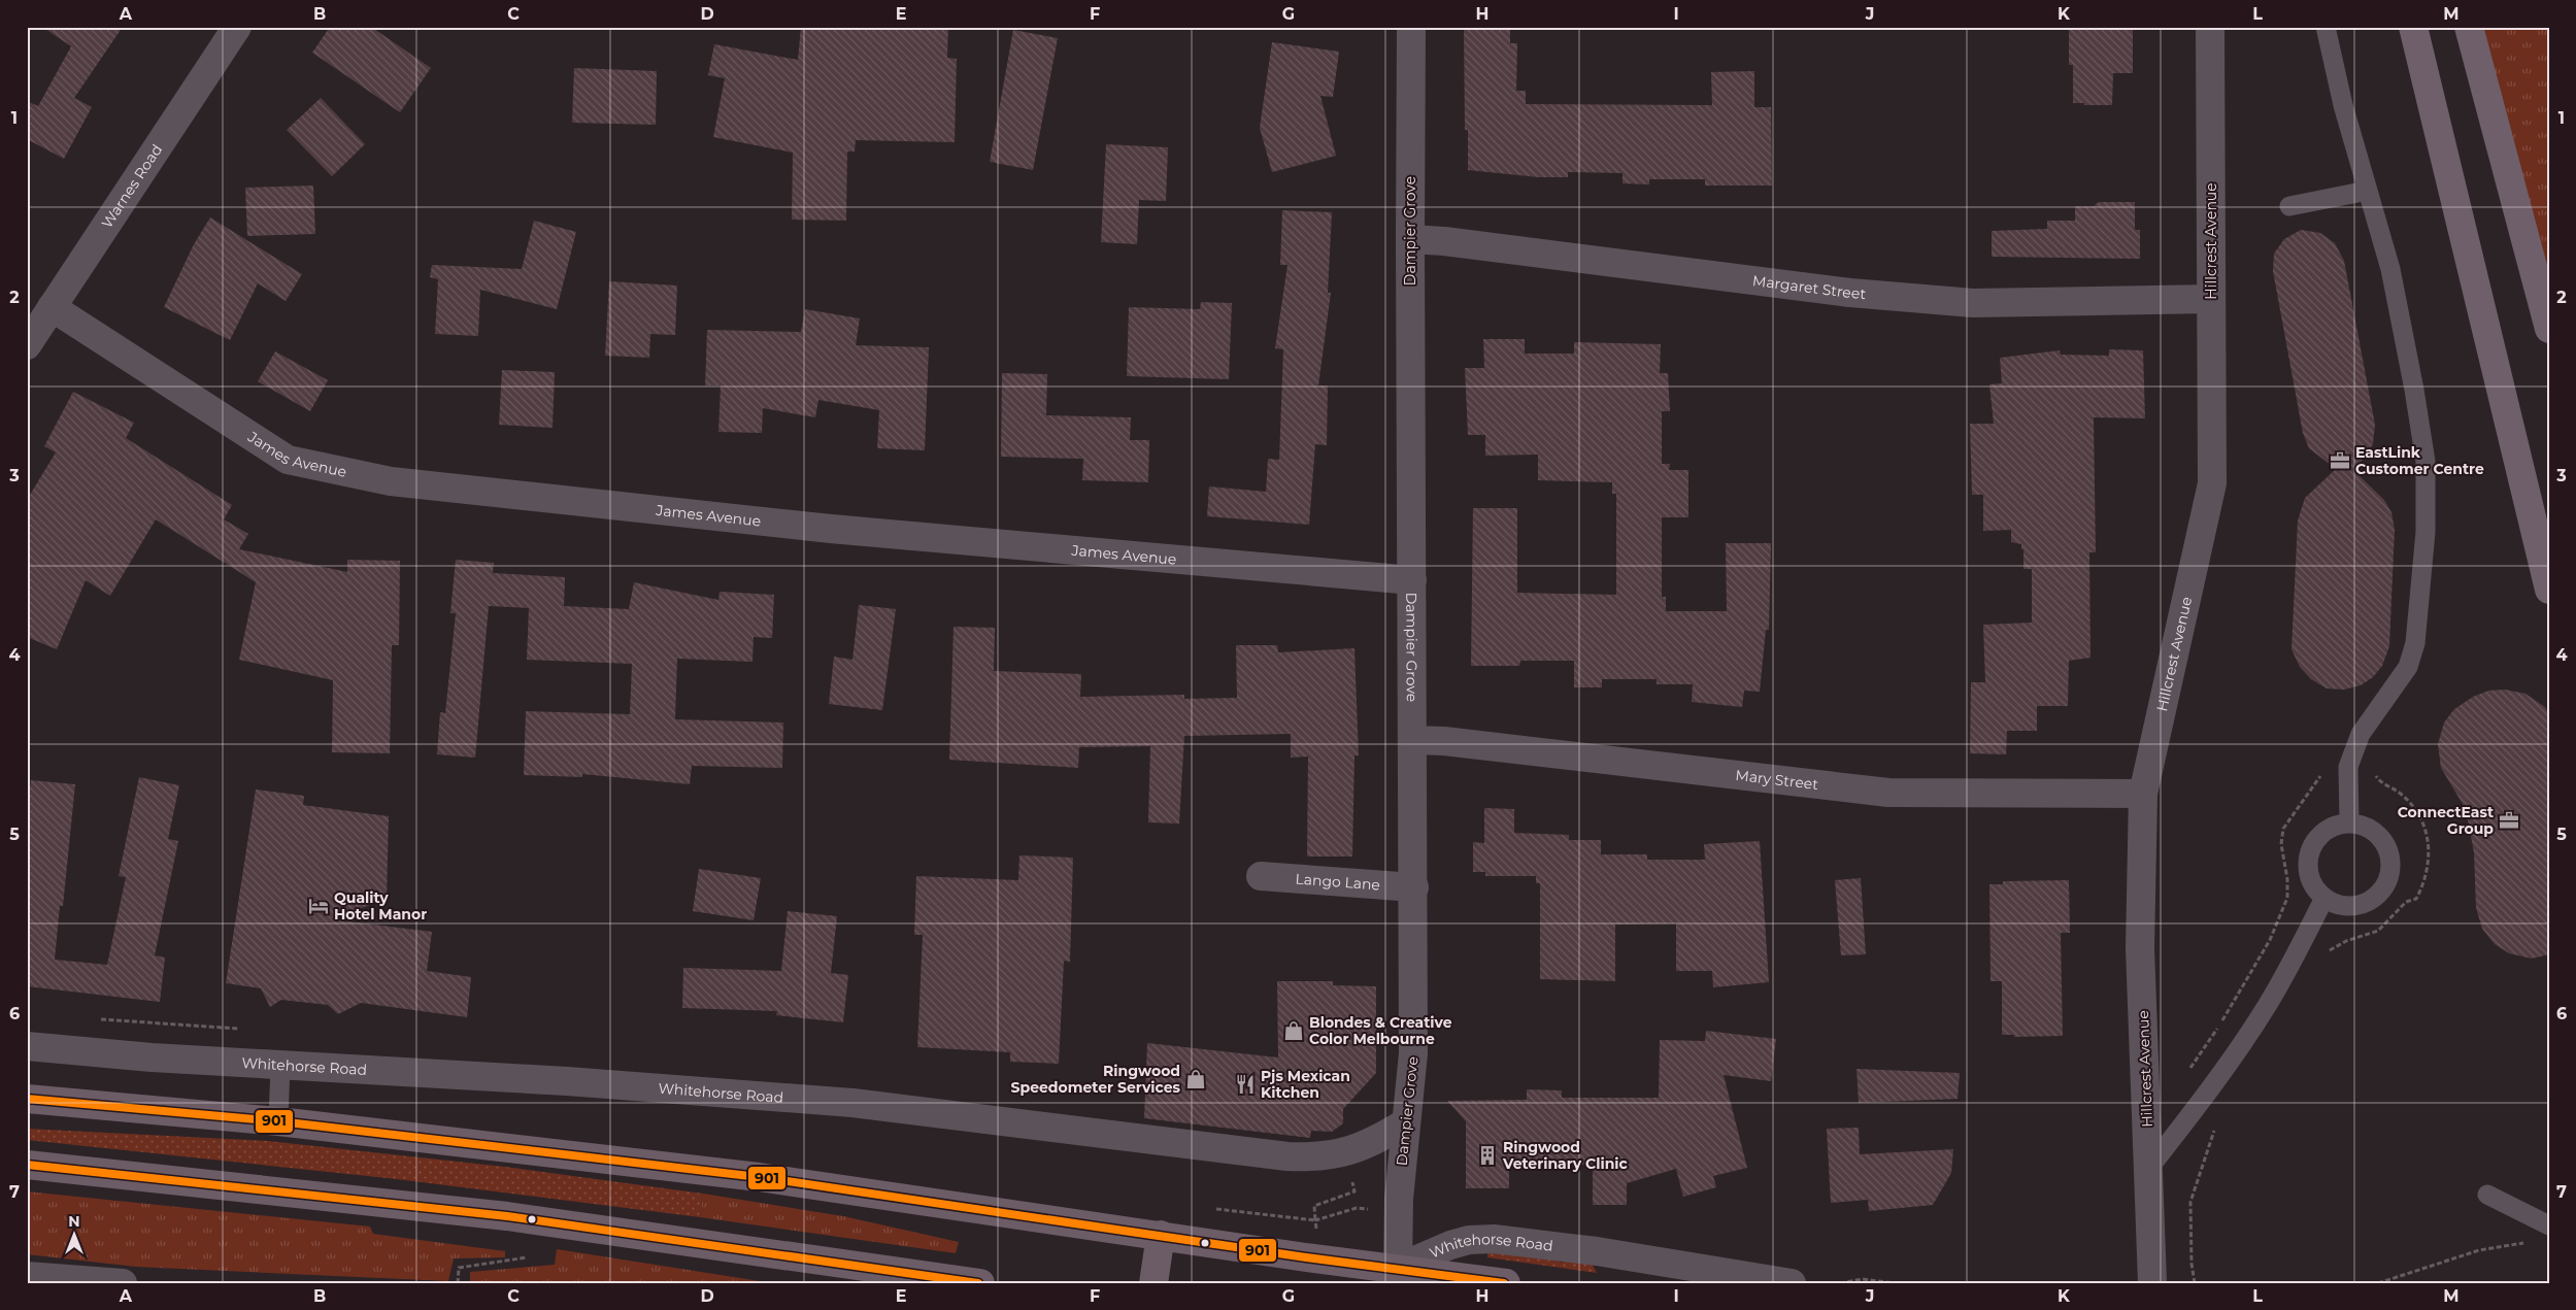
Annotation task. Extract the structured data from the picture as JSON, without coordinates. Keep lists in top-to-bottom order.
{
  "streets": {
    "highway": ["Whitehorse Road"],
    "street": [
      "Warnes Road",
      "Dampier Grove",
      "Hillcrest Avenue",
      "Margaret Street",
      "James Avenue",
      "Mary Street",
      "Lango Lane"
    ]
  },
  "crossings": [
    ["Warnes Road", "James Avenue"],
    ["Dampier Grove", "Margaret Street"],
    ["Dampier Grove", "James Avenue"],
    ["Dampier Grove", "Mary Street"],
    ["Dampier Grove", "Lango Lane"],
    ["Dampier Grove", "Whitehorse Road"],
    ["Hillcrest Avenue", "Margaret Street"],
    ["Hillcrest Avenue", "Mary Street"]
  ],
  "places": {
    "office": ["EastLink Customer Centre", "ConnectEast Group"],
    "hotel": ["Quality Hotel Manor"],
    "shop": ["Blondes & Creative Color Melbourne", "Ringwood Speedometer Services"],
    "restaurant": ["Pjs Mexican Kitchen"],
    "building": ["Ringwood Veterinary Clinic"]
  },
  "lines": ["transit line 901"],
  "north": "top",
  "grid": {
    "columns": [
      "A",
      "B",
      "C",
      "D",
      "E",
      "F",
      "G",
      "H",
      "I",
      "J",
      "K",
      "L",
      "M"
    ],
    "rows": [
      "1",
      "2",
      "3",
      "4",
      "5",
      "6",
      "7"
    ]
  }
}
